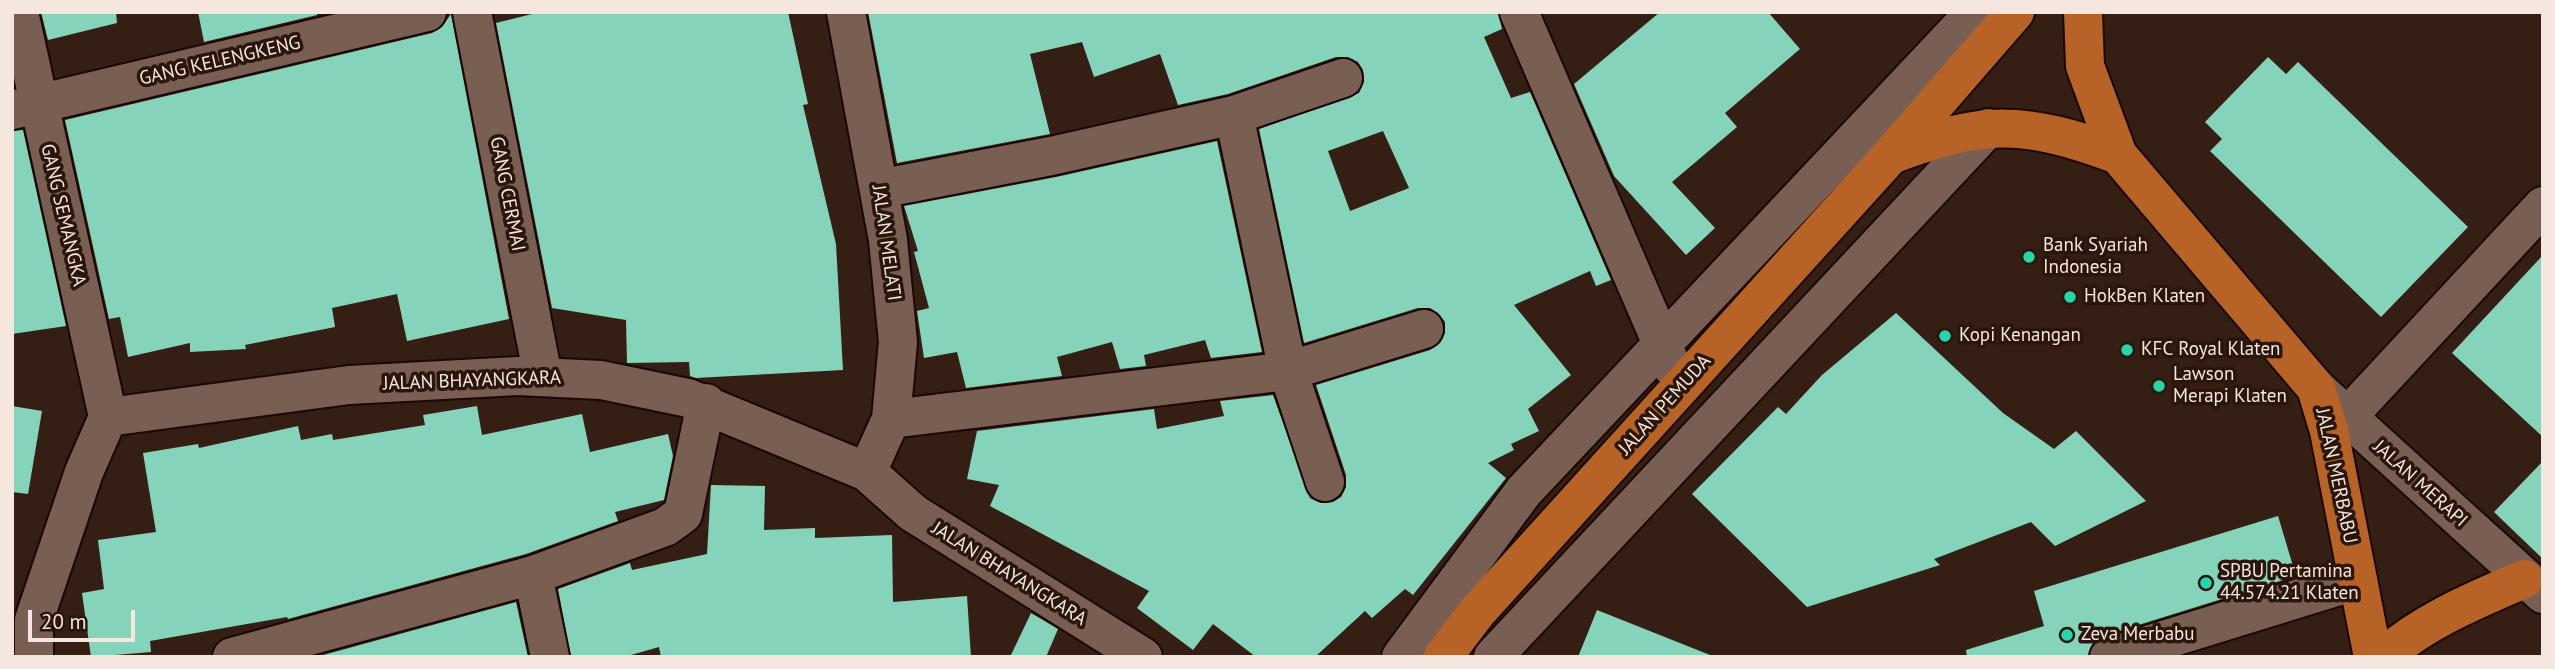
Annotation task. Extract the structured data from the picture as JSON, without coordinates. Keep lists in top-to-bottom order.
{
  "streets": {
    "main road": ["JALAN PEMUDA", "JALAN MERBABU", "JALAN MERAPI"],
    "street": [
      "GANG KELENGKENG",
      "GANG CERMAI",
      "GANG SEMANGKA",
      "JALAN MELATI",
      "JALAN BHAYANGKARA"
    ]
  },
  "crossings": [
    ["GANG KELENGKENG", "GANG SEMANGKA"],
    ["GANG CERMAI", "JALAN BHAYANGKARA"],
    ["GANG SEMANGKA", "JALAN BHAYANGKARA"],
    ["JALAN MELATI", "JALAN BHAYANGKARA"],
    ["JALAN MERBABU", "JALAN MERAPI"]
  ],
  "places": [
    "Bank Syariah Indonesia",
    "HokBen Klaten",
    "Kopi Kenangan",
    "KFC Royal Klaten",
    "Lawson Merapi Klaten",
    "SPBU Pertamina 44.574.21 Klaten",
    "Zeva Merbabu"
  ],
  "scale_bar": "20 m"
}
